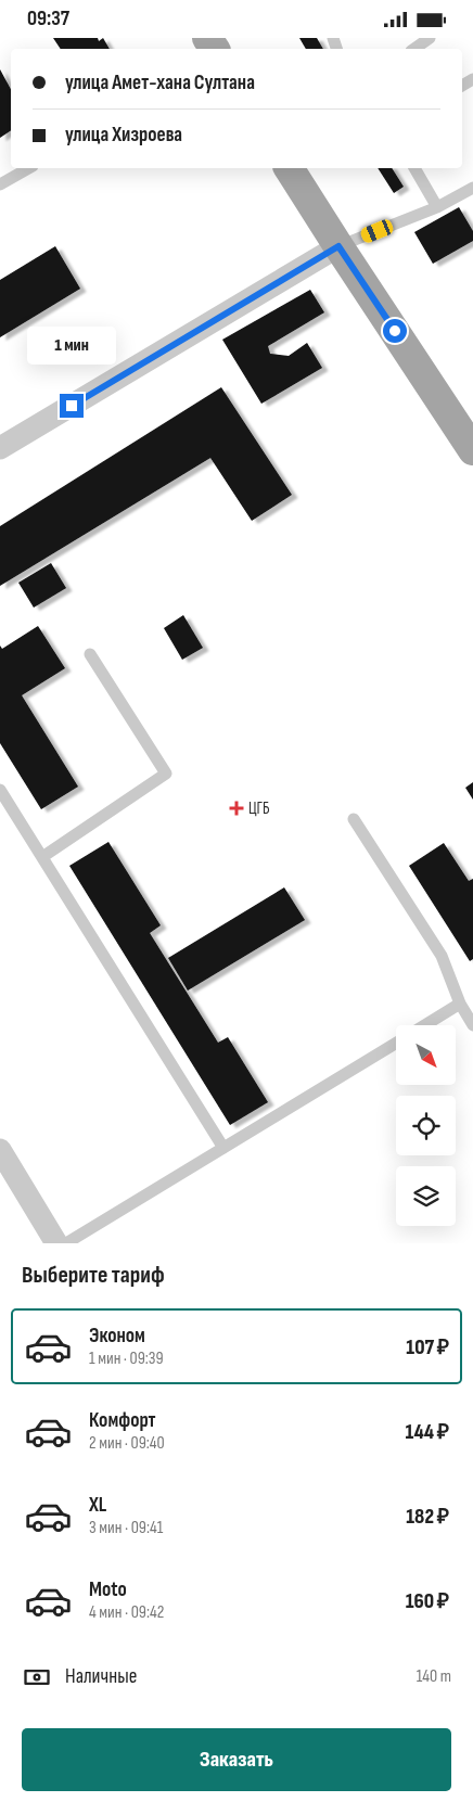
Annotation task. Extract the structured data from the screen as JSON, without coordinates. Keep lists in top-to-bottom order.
{
  "places": {
    "health": ["ЦГБ"]
  },
  "north": "bottom right",
  "page": {
    "status": "09:37",
    "banner": ["улица Амет-хана Султана", "улица Хизроева"],
    "bubble": "1 мин",
    "heading": "Выберите тариф",
    "list": [
      {
        "name": "Эконом",
        "note": "1 мин · 09:39",
        "value": "107 ₽"
      },
      {
        "name": "Комфорт",
        "note": "2 мин · 09:40",
        "value": "144 ₽"
      },
      {
        "name": "XL",
        "note": "3 мин · 09:41",
        "value": "182 ₽"
      },
      {
        "name": "Moto",
        "note": "4 мин · 09:42",
        "value": "160 ₽"
      }
    ],
    "pay": ["Наличные", "140 m"],
    "buttons": "Заказать"
  }
}
